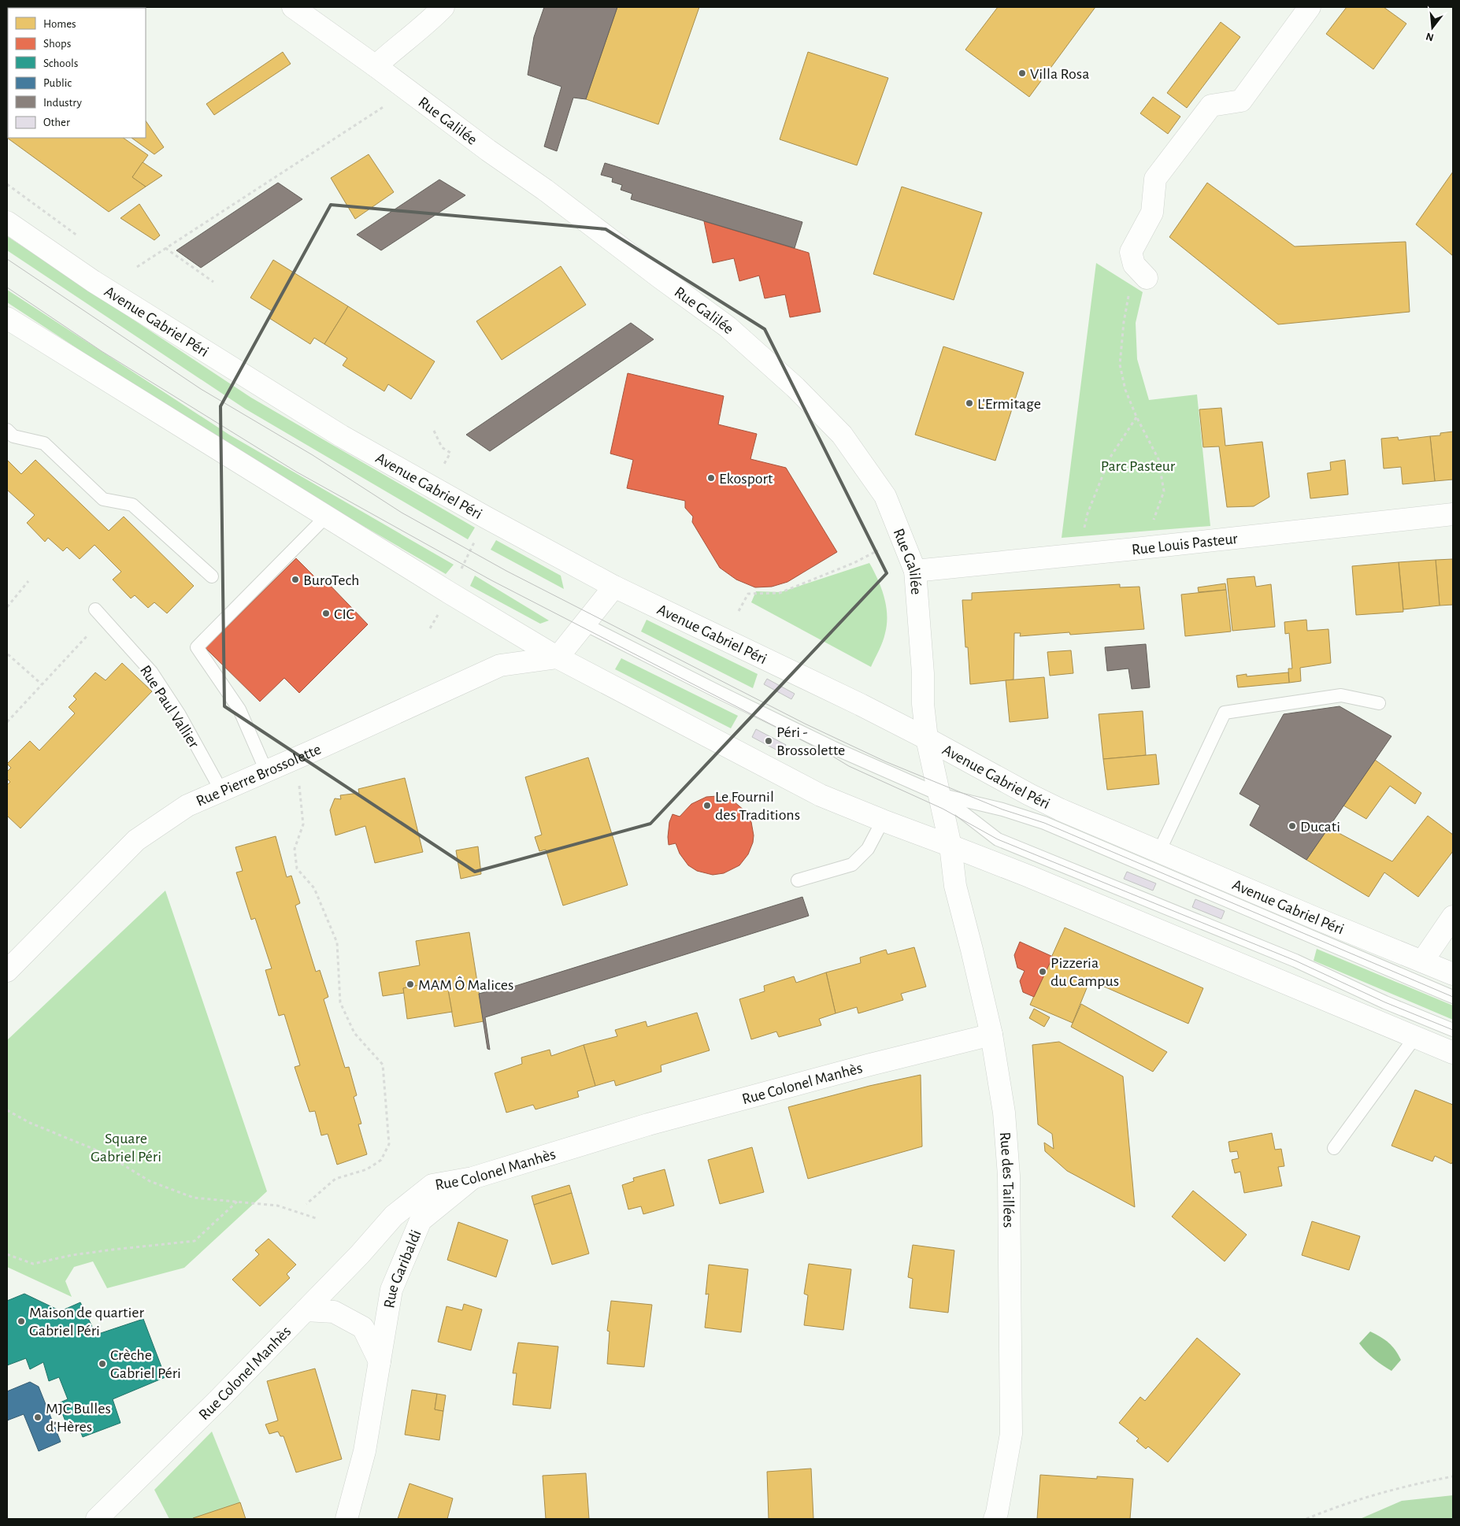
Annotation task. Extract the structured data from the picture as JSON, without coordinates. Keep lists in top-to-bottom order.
{
  "streets": {
    "street": [
      "Rue Galilée",
      "Avenue Gabriel Péri",
      "Rue Louis Pasteur",
      "Rue Pierre Brossolette",
      "Rue Colonel Manhès",
      "Rue des Taillées",
      "Rue Garibaldi"
    ],
    "lane": ["Rue Paul Vallier"]
  },
  "crossings": [
    ["Rue Galilée", "Avenue Gabriel Péri"],
    ["Rue Galilée", "Rue Louis Pasteur"],
    ["Rue Galilée", "Rue des Taillées"],
    ["Avenue Gabriel Péri", "Rue des Taillées"],
    ["Rue Paul Vallier", "Rue Pierre Brossolette"],
    ["Rue Colonel Manhès", "Rue des Taillées"],
    ["Rue Colonel Manhès", "Rue Garibaldi"]
  ],
  "parks": ["Parc Pasteur", "Square Gabriel Péri"],
  "places": [
    "Villa Rosa",
    "L'Ermitage",
    "Ekosport",
    "BuroTech",
    "CIC",
    "Péri - Brossolette",
    "Le Fournil des Traditions",
    "Ducati",
    "Pizzeria du Campus",
    "MAM Ô Malices",
    "Maison de quartier Gabriel Péri",
    "Crèche Gabriel Péri",
    "MJC Bulles d'Hères"
  ],
  "legend": [
    "Homes",
    "Shops",
    "Schools",
    "Public",
    "Industry",
    "Other"
  ],
  "north": "bottom"
}
